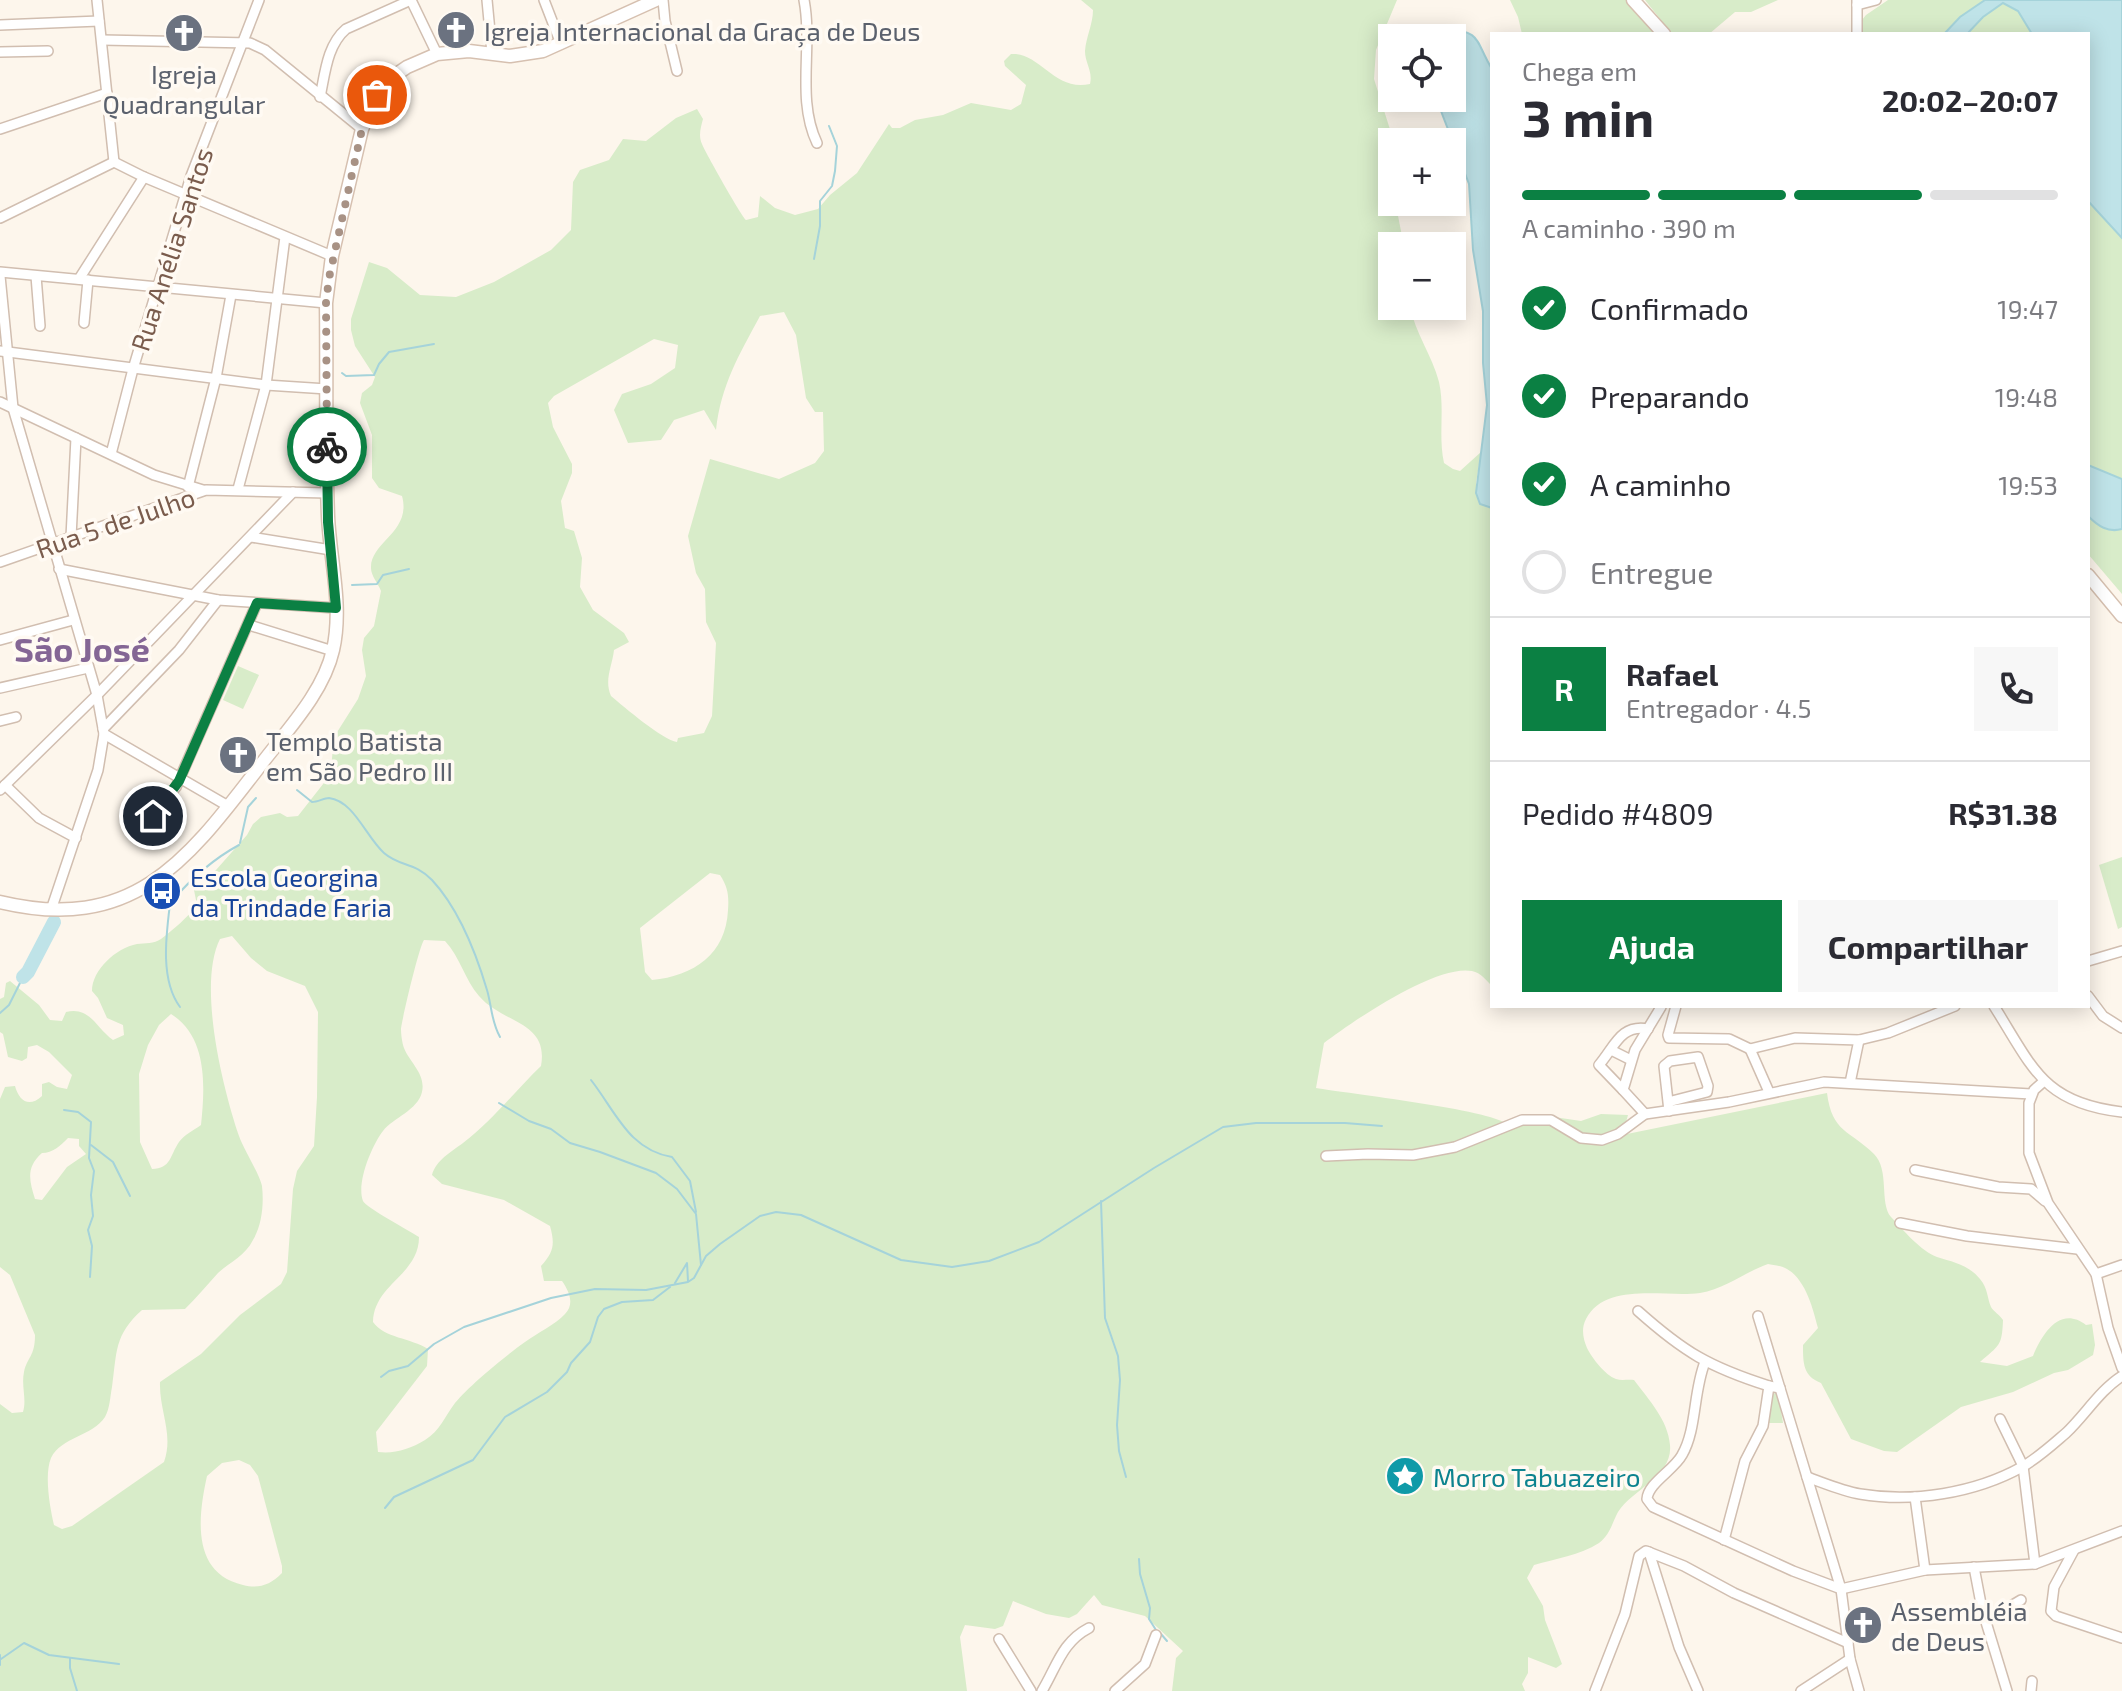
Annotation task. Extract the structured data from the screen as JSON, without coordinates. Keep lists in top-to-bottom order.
{
  "streets": {
    "street": ["Rua Anélia Santos", "Rua 5 de Julho"]
  },
  "districts": ["São José"],
  "places": {
    "church": [
      "Igreja Internacional da Graça de Deus",
      "Igreja Quadrangular",
      "Templo Batista em São Pedro III",
      "Assembléia de Deus"
    ],
    "bus stop": ["Escola Georgina da Trindade Faria"],
    "place": ["Morro Tabuazeiro"]
  },
  "page": {
    "map_buttons": ["+", "−"],
    "heading": ["3 min", "Chega em", "20:02–20:07"],
    "panel": [
      "Rafael",
      "Entregador · 4.5",
      "Pedido #4809",
      "R$31.38"
    ],
    "bar": "A caminho · 390 m",
    "list": [
      ["Confirmado", "19:47"],
      ["Preparando", "19:48"],
      ["A caminho", "19:53"],
      "Entregue"
    ],
    "round": "R",
    "buttons": ["Ajuda", "Compartilhar"]
  }
}
